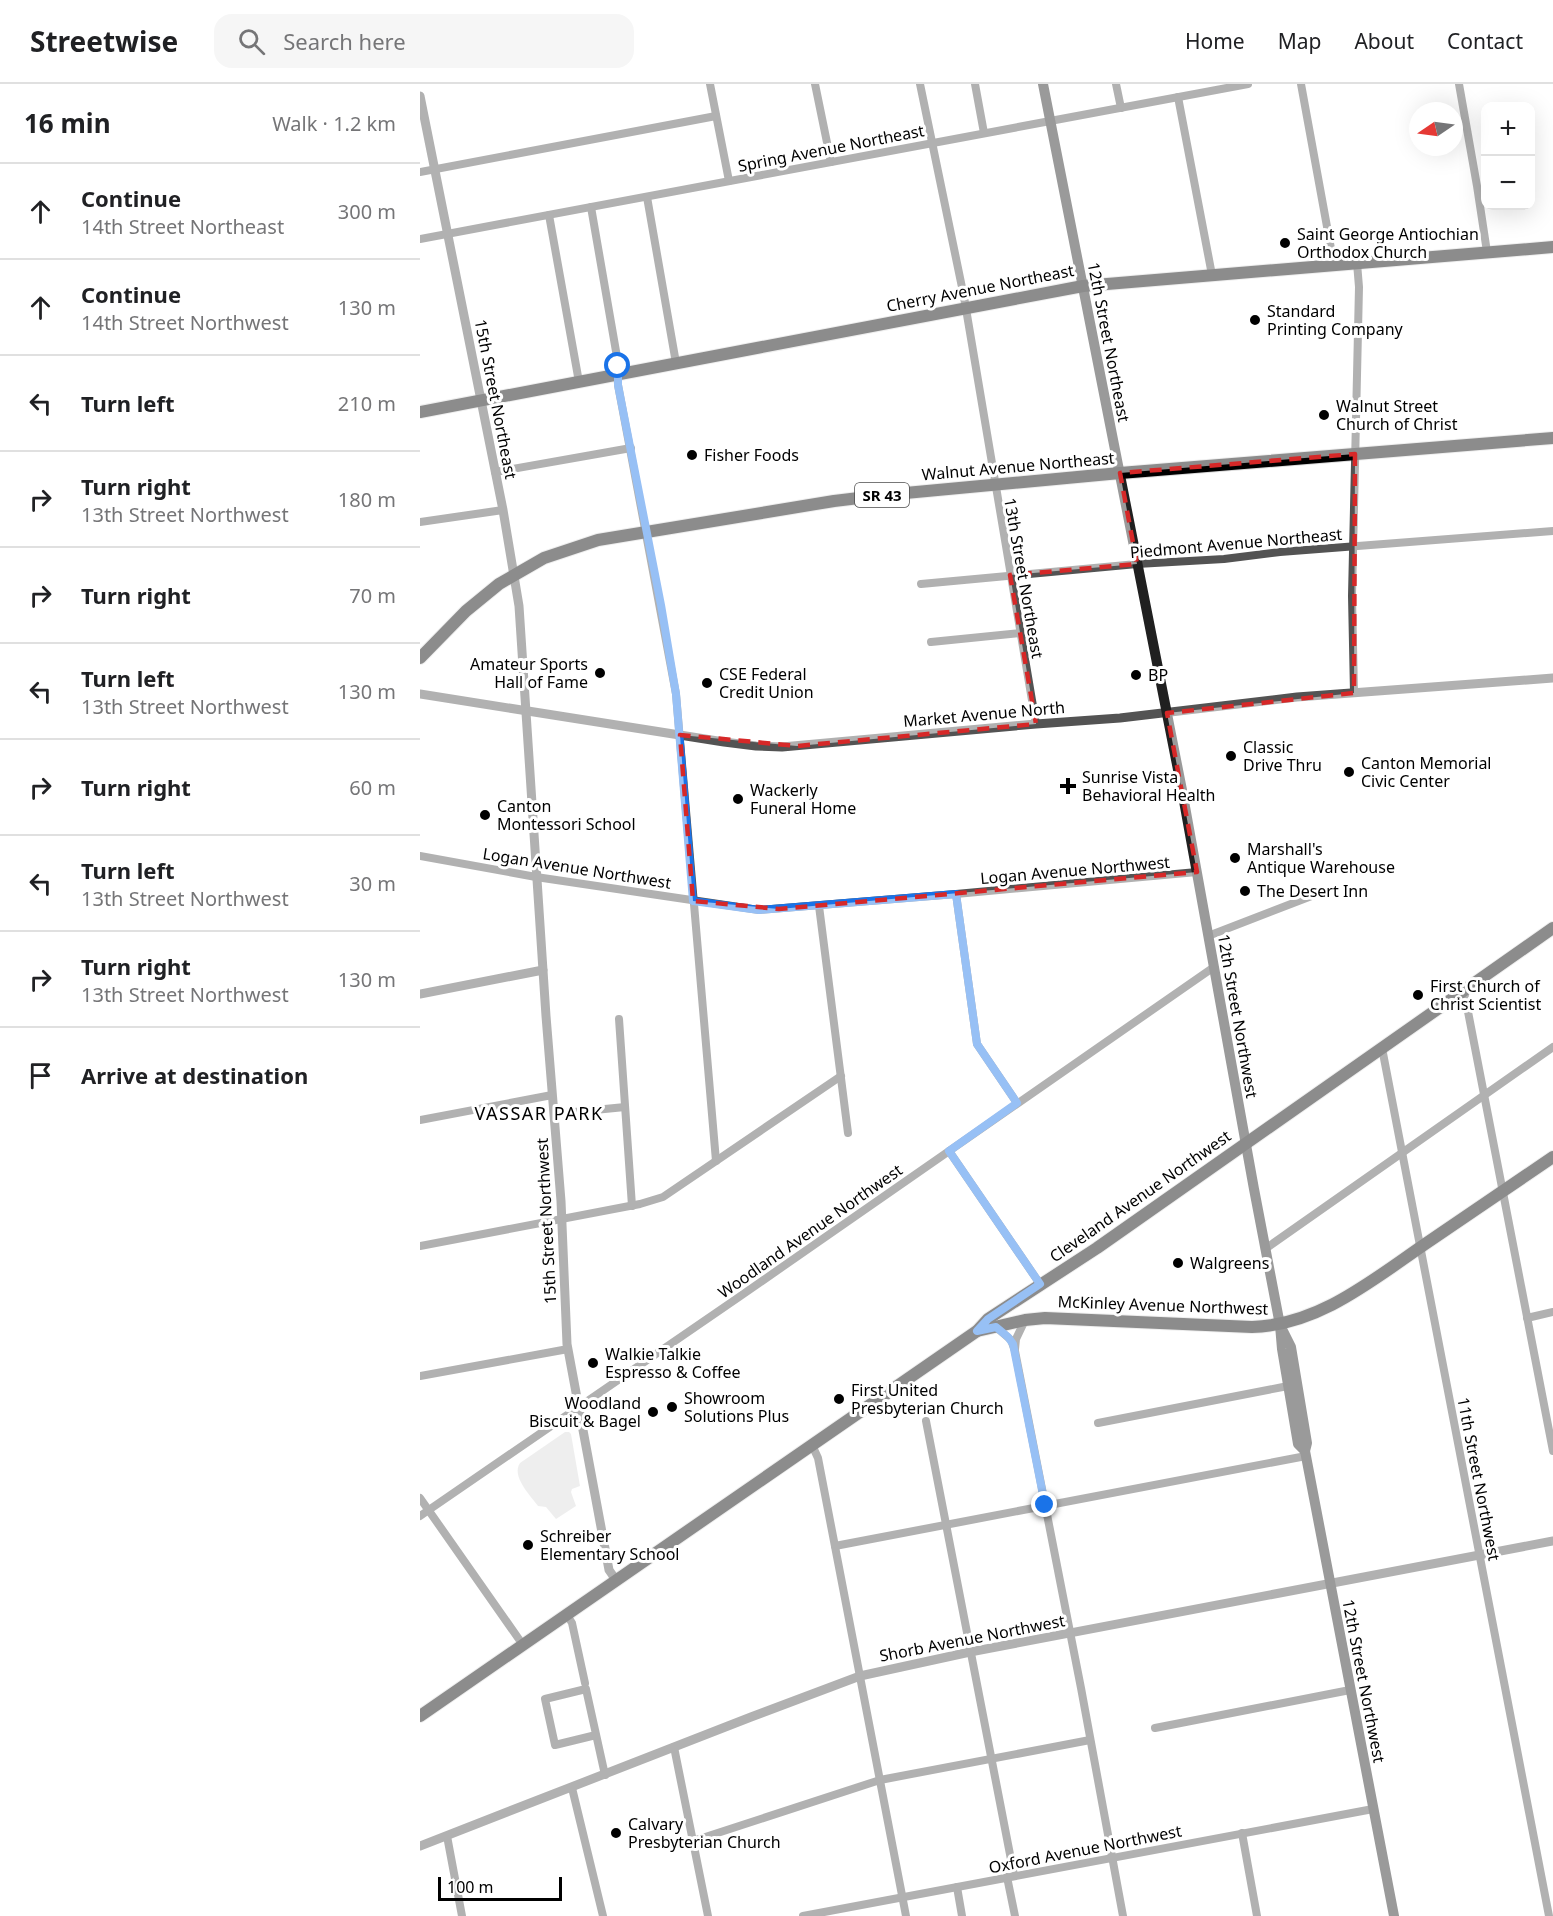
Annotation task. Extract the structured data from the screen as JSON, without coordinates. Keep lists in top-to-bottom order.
{
  "streets": {
    "main road": [
      "Cherry Avenue Northeast",
      "12th Street Northeast",
      "Walnut Avenue Northeast",
      "SR 43",
      "12th Street Northwest",
      "Cleveland Avenue Northwest",
      "McKinley Avenue Northwest"
    ],
    "street": [
      "Spring Avenue Northeast",
      "15th Street Northeast",
      "Piedmont Avenue Northeast",
      "13th Street Northeast",
      "Market Avenue North",
      "Logan Avenue Northwest",
      "15th Street Northwest",
      "Woodland Avenue Northwest",
      "11th Street Northwest",
      "Shorb Avenue Northwest",
      "Oxford Avenue Northwest"
    ]
  },
  "crossings": [
    ["Spring Avenue Northeast", "12th Street Northeast"],
    ["Spring Avenue Northeast", "15th Street Northeast"],
    ["Spring Avenue Northeast", "13th Street Northeast"],
    ["Cherry Avenue Northeast", "12th Street Northeast"],
    ["Cherry Avenue Northeast", "15th Street Northeast"],
    ["Cherry Avenue Northeast", "13th Street Northeast"],
    ["12th Street Northeast", "Walnut Avenue Northeast"],
    ["12th Street Northeast", "Piedmont Avenue Northeast"],
    ["12th Street Northeast", "Market Avenue North"],
    ["12th Street Northeast", "12th Street Northwest"],
    ["15th Street Northeast", "Walnut Avenue Northeast"],
    ["15th Street Northeast", "Market Avenue North"],
    ["15th Street Northeast", "15th Street Northwest"],
    ["Walnut Avenue Northeast", "13th Street Northeast"],
    ["Piedmont Avenue Northeast", "13th Street Northeast"],
    ["13th Street Northeast", "Market Avenue North"],
    ["Market Avenue North", "12th Street Northwest"],
    ["Market Avenue North", "15th Street Northwest"],
    ["Logan Avenue Northwest", "12th Street Northwest"],
    ["Logan Avenue Northwest", "15th Street Northwest"],
    ["12th Street Northwest", "Cleveland Avenue Northwest"],
    ["12th Street Northwest", "Woodland Avenue Northwest"],
    ["12th Street Northwest", "McKinley Avenue Northwest"],
    ["12th Street Northwest", "Shorb Avenue Northwest"],
    ["12th Street Northwest", "Oxford Avenue Northwest"],
    ["Cleveland Avenue Northwest", "15th Street Northwest"],
    ["Cleveland Avenue Northwest", "McKinley Avenue Northwest"],
    ["Cleveland Avenue Northwest", "11th Street Northwest"],
    ["15th Street Northwest", "Woodland Avenue Northwest"],
    ["McKinley Avenue Northwest", "11th Street Northwest"],
    ["11th Street Northwest", "Shorb Avenue Northwest"]
  ],
  "districts": ["VASSAR PARK"],
  "places": {
    "other": [
      "Saint George Antiochian Orthodox Church",
      "Standard Printing Company",
      "Walnut Street Church of Christ",
      "Fisher Foods",
      "Amateur Sports Hall of Fame",
      "BP",
      "CSE Federal Credit Union",
      "Classic Drive Thru",
      "Canton Memorial Civic Center",
      "Wackerly Funeral Home",
      "Canton Montessori School",
      "Marshall's Antique Warehouse",
      "The Desert Inn",
      "First Church of Christ Scientist",
      "Walgreens",
      "Walkie Talkie Espresso & Coffee",
      "First United Presbyterian Church",
      "Showroom Solutions Plus",
      "Woodland Biscuit & Bagel",
      "Schreiber Elementary School",
      "Calvary Presbyterian Church"
    ],
    "health": ["Sunrise Vista Behavioral Health"]
  },
  "scale_bar": "100 m",
  "north": "left",
  "page": {
    "header": "Streetwise",
    "search": "Search here",
    "nav": [
      "Home",
      "Map",
      "About",
      "Contact"
    ],
    "heading": ["16 min", "Walk · 1.2 km"],
    "map_buttons": ["+", "−"],
    "list": [
      ["Continue", "14th Street Northeast", "300 m"],
      ["Continue", "14th Street Northwest", "130 m"],
      ["Turn left", "210 m"],
      ["Turn right", "13th Street Northwest", "180 m"],
      ["Turn right", "70 m"],
      ["Turn left", "13th Street Northwest", "130 m"],
      ["Turn right", "60 m"],
      ["Turn left", "13th Street Northwest", "30 m"],
      ["Turn right", "13th Street Northwest", "130 m"],
      "Arrive at destination"
    ],
    "scale": "100 m"
  }
}
